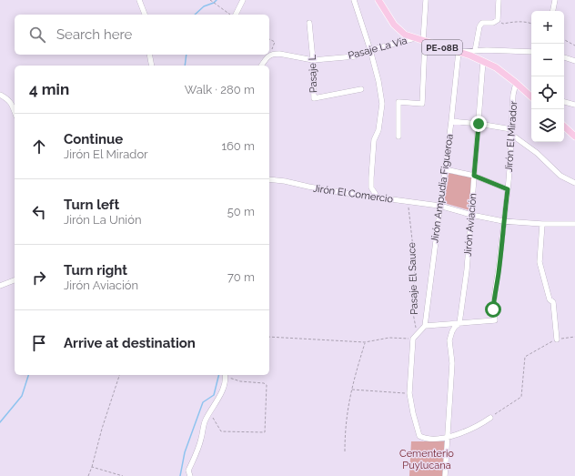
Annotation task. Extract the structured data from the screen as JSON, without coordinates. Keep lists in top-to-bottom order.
{
  "streets": {
    "main road": ["PE-08B"],
    "street": [
      "Pasaje La Vía",
      "Pasaje L",
      "Jirón El Mirador",
      "Jirón Ampudia Figueroa",
      "Jirón El Comercio",
      "Jirón Aviación",
      "Pasaje El Sauce"
    ]
  },
  "crossings": [
    ["PE-08B", "Pasaje La Vía"],
    ["PE-08B", "Jirón El Mirador"],
    ["PE-08B", "Jirón Ampudia Figueroa"],
    ["PE-08B", "Jirón Aviación"],
    ["Pasaje La Vía", "Pasaje L"],
    ["Jirón El Mirador", "Jirón Aviación"],
    ["Jirón Ampudia Figueroa", "Jirón El Comercio"],
    ["Jirón Ampudia Figueroa", "Pasaje El Sauce"],
    ["Jirón El Comercio", "Jirón Aviación"],
    ["Jirón El Comercio", "Pasaje El Sauce"]
  ],
  "parks": ["Cementerio Puylucana"],
  "page": {
    "map_buttons": ["+", "−"],
    "search": "Search here",
    "heading": ["4 min", "Walk · 280 m"],
    "list": [
      ["Continue", "Jirón El Mirador", "160 m"],
      ["Turn left", "Jirón La Unión", "50 m"],
      ["Turn right", "Jirón Aviación", "70 m"],
      "Arrive at destination"
    ]
  }
}
